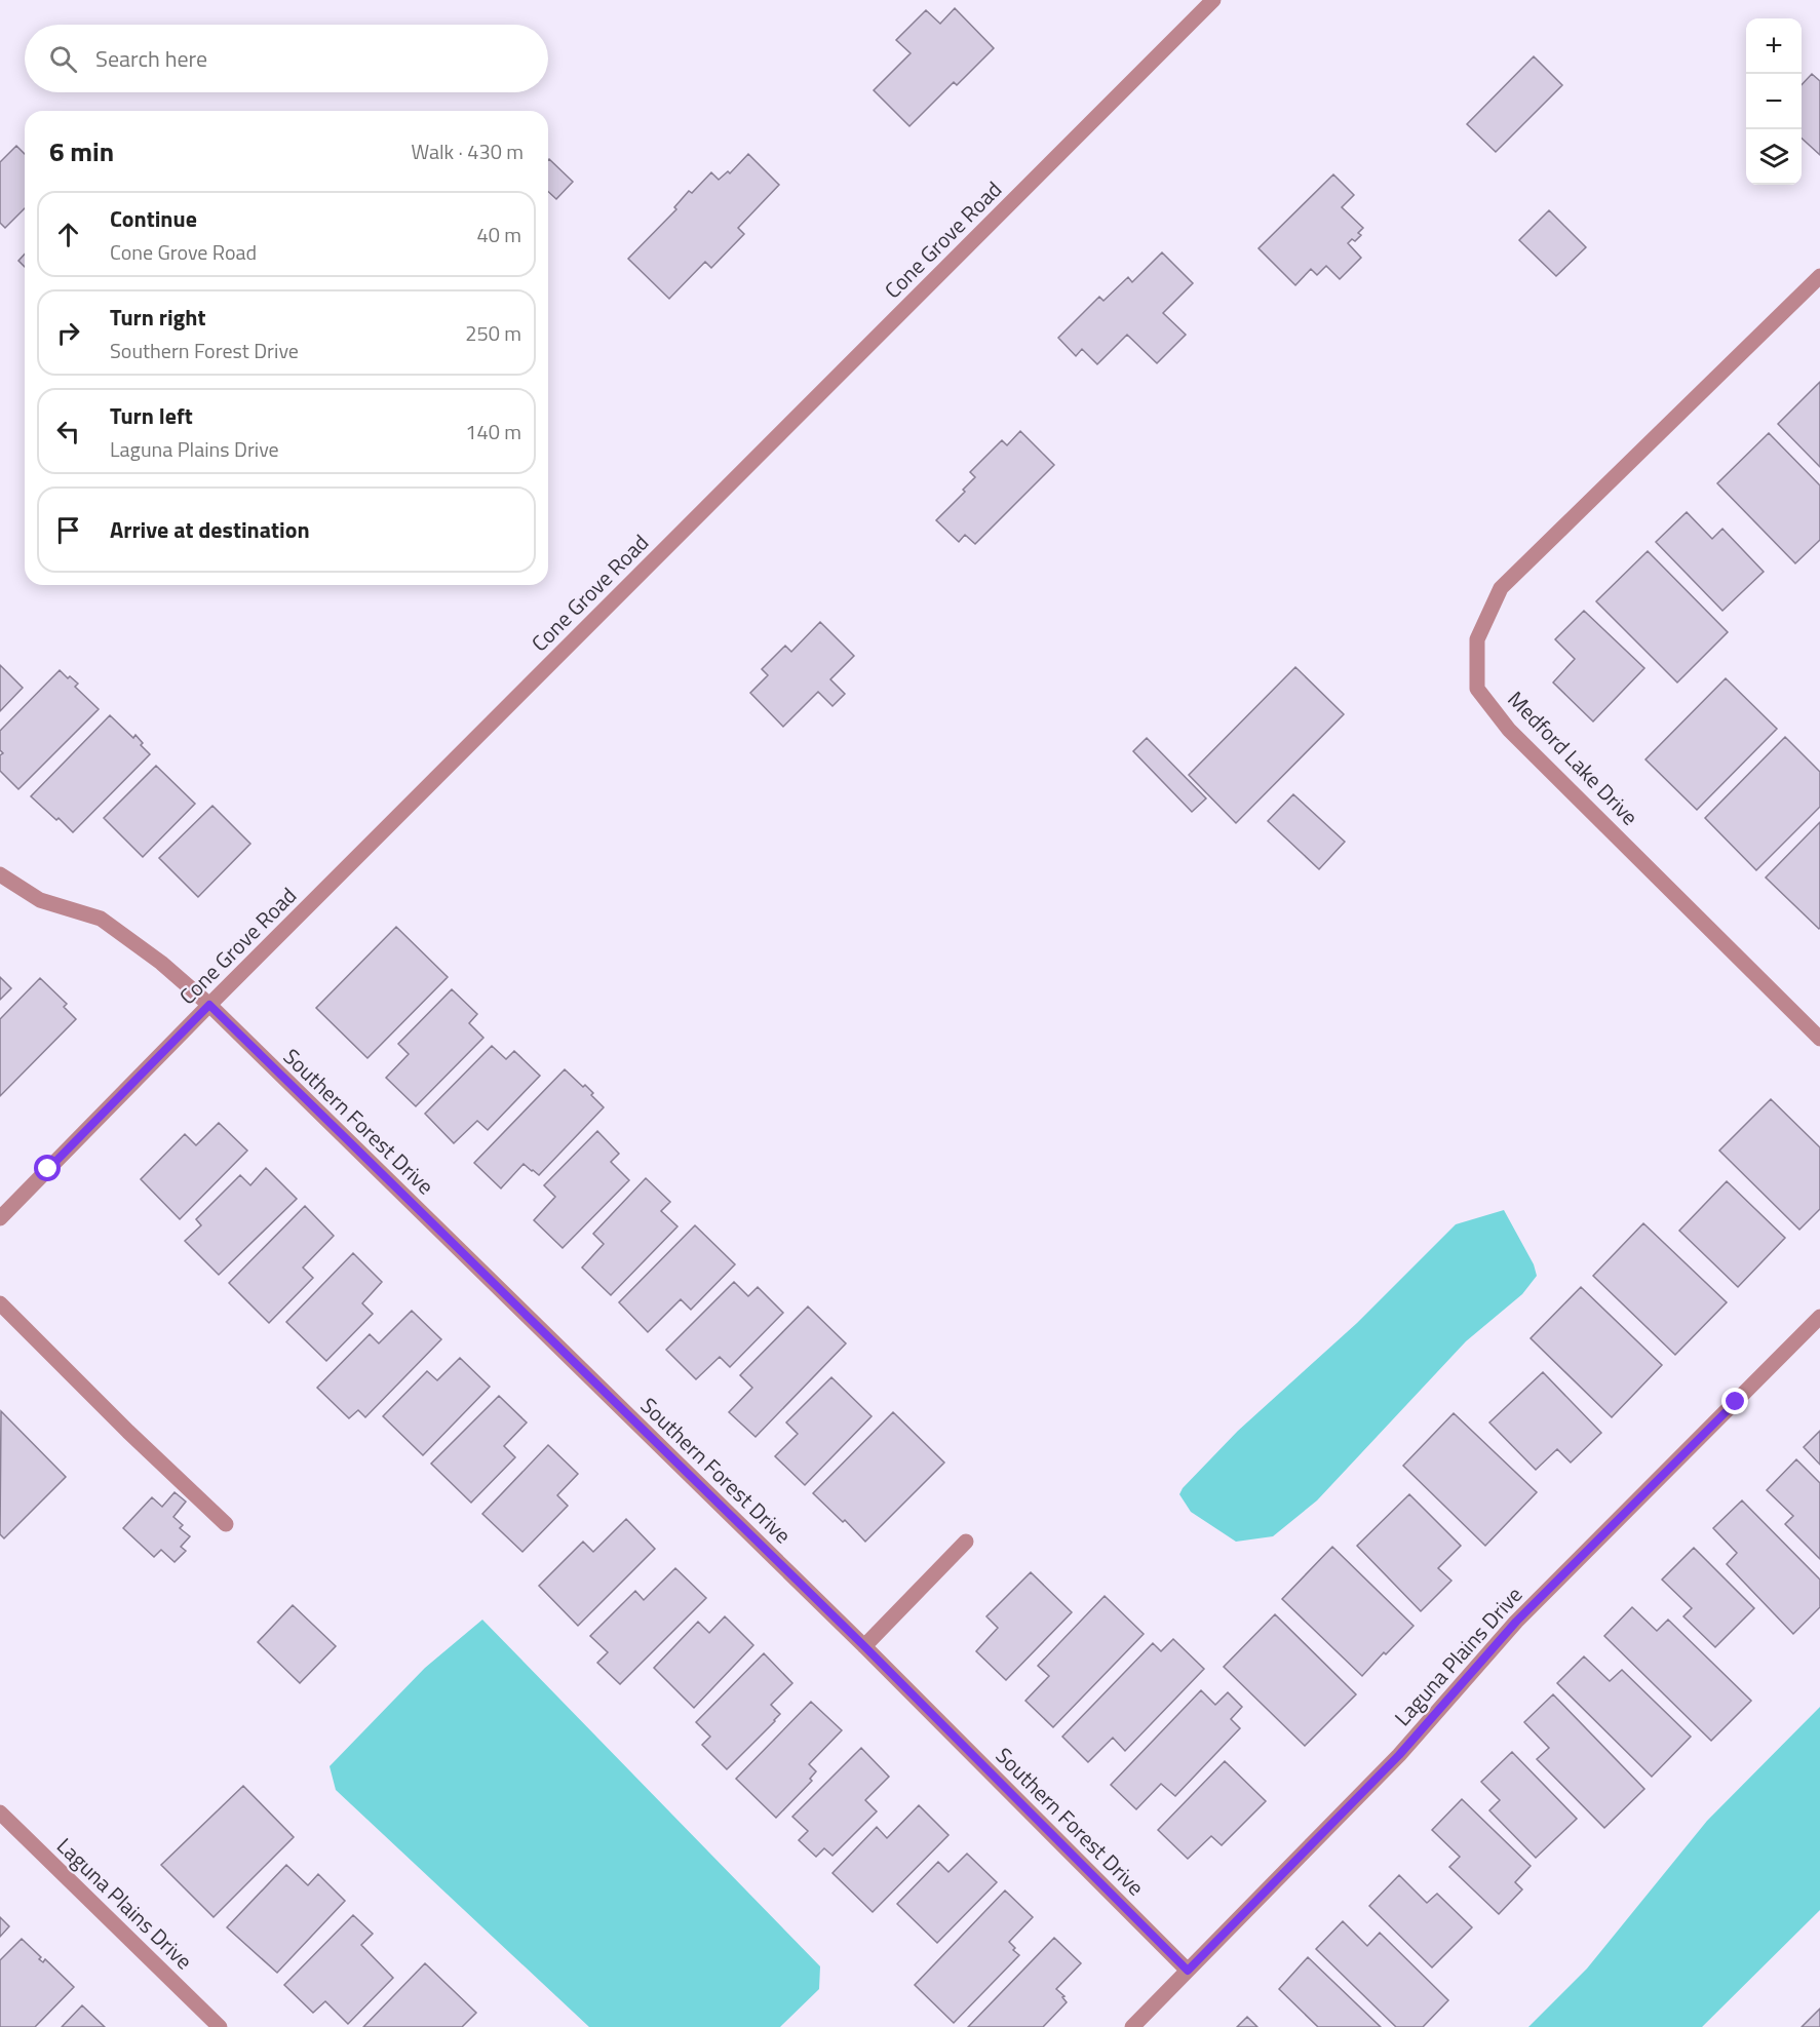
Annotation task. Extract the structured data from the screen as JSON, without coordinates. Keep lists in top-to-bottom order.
{
  "streets": {
    "street": [
      "Cone Grove Road",
      "Medford Lake Drive",
      "Southern Forest Drive",
      "Laguna Plains Drive"
    ]
  },
  "crossings": [
    ["Cone Grove Road", "Southern Forest Drive"],
    ["Southern Forest Drive", "Laguna Plains Drive"]
  ],
  "page": {
    "map_buttons": ["+", "−"],
    "search": "Search here",
    "heading": ["6 min", "Walk · 430 m"],
    "list": [
      ["Continue", "Cone Grove Road", "40 m"],
      ["Turn right", "Southern Forest Drive", "250 m"],
      ["Turn left", "Laguna Plains Drive", "140 m"],
      "Arrive at destination"
    ]
  }
}
